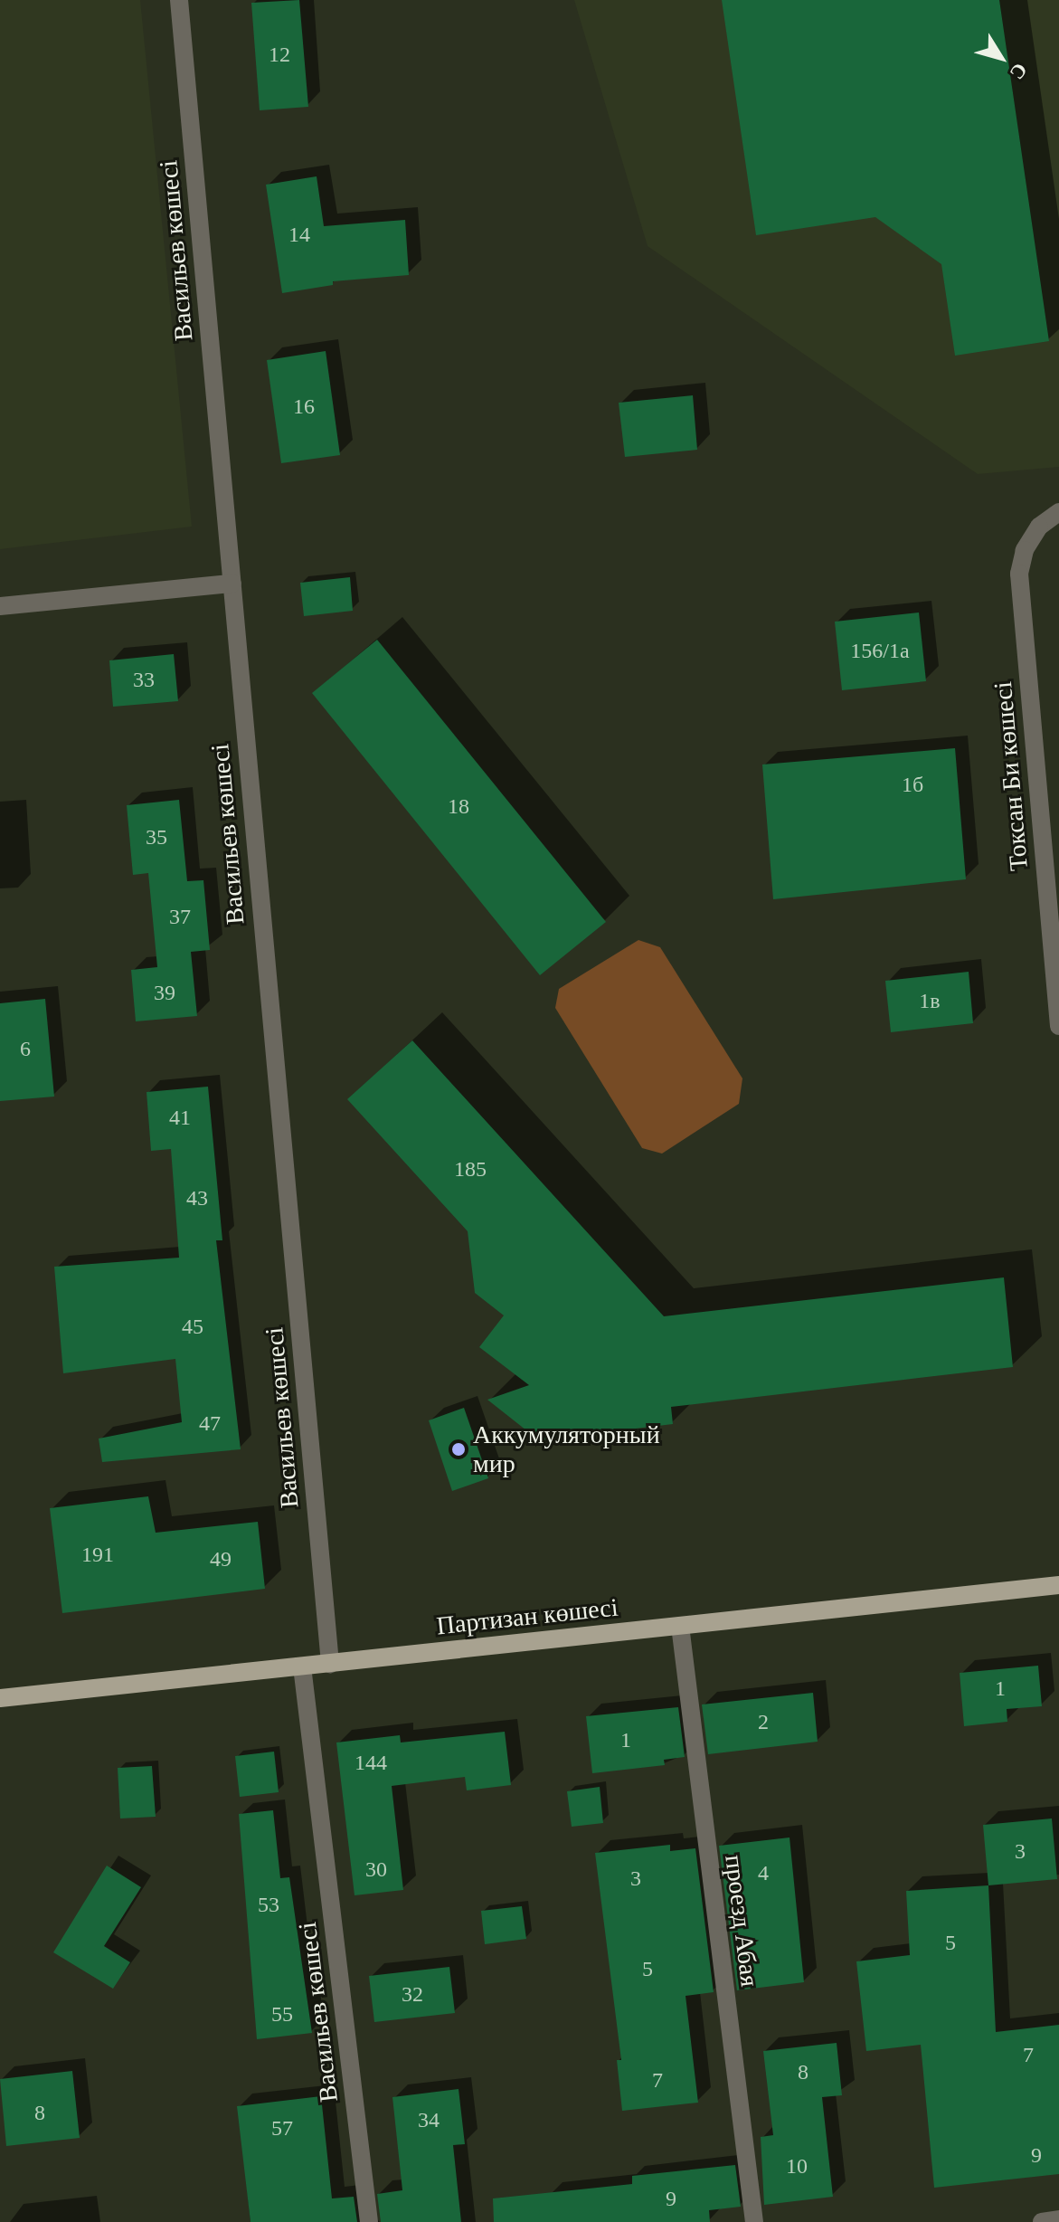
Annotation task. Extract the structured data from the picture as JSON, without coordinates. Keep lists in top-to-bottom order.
{
  "streets": {
    "main road": ["Партизан көшесі"],
    "street": ["Васильев көшесі", "Токсан Би көшесі", "проезд Абая"]
  },
  "crossings": [
    ["Васильев көшесі", "Партизан көшесі"],
    ["Партизан көшесі", "проезд Абая"]
  ],
  "places": ["Аккумуляторный мир"],
  "house_numbers": [
    "12",
    "14",
    "16",
    "156/1а",
    "33",
    "1б",
    "18",
    "35",
    "37",
    "39",
    "1в",
    "6",
    "41",
    "185",
    "43",
    "45",
    "47",
    "191",
    "49",
    "1",
    "2",
    "1",
    "144",
    "3",
    "30",
    "4",
    "3",
    "53",
    "5",
    "5",
    "32",
    "55",
    "7",
    "8",
    "7",
    "8",
    "34",
    "57",
    "9",
    "10",
    "9"
  ],
  "north": "bottom right"
}
